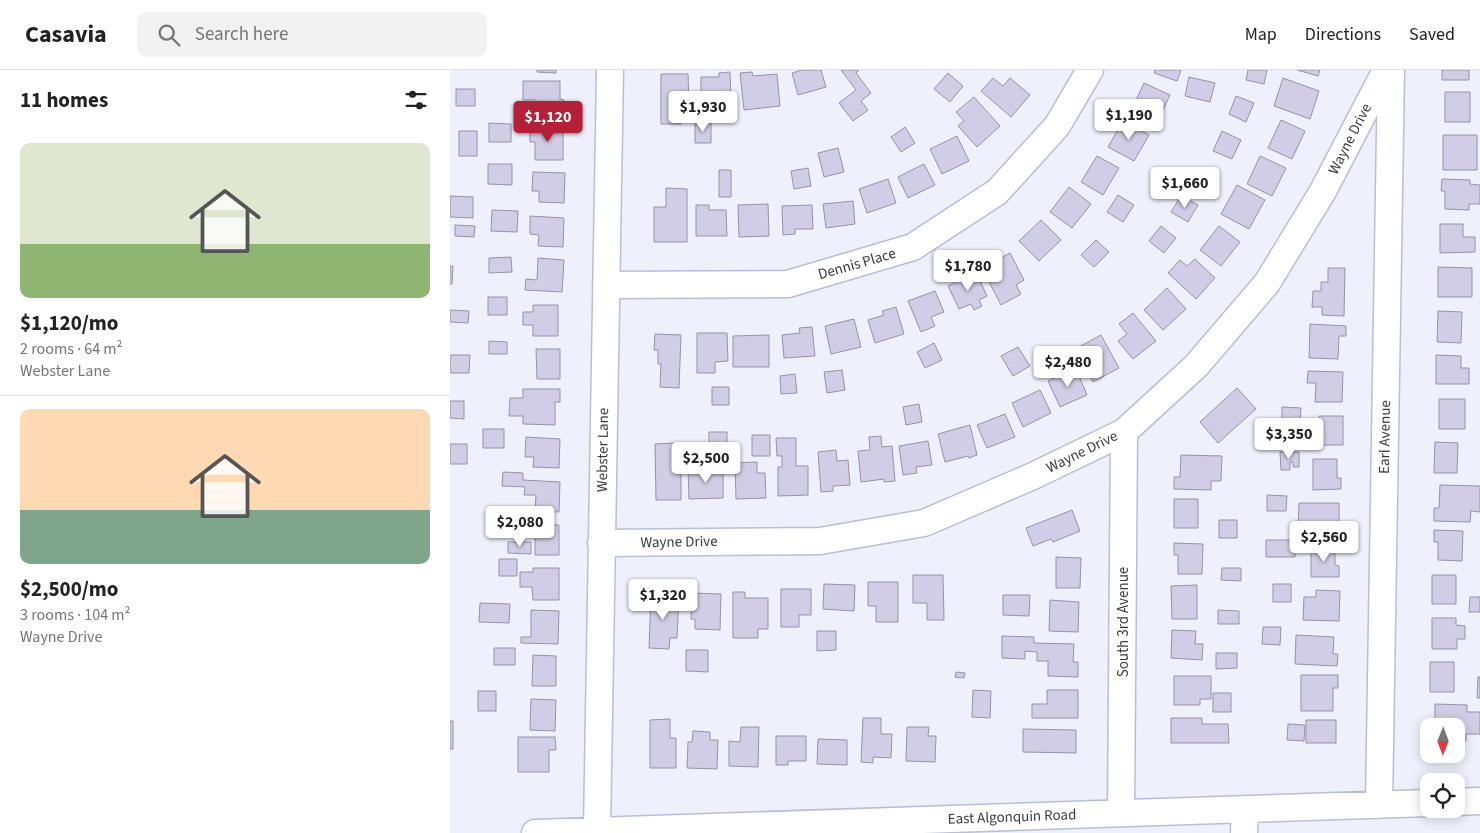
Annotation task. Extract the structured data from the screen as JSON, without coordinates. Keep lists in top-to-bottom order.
{
  "streets": {
    "street": [
      "Wayne Drive",
      "Dennis Place",
      "Earl Avenue",
      "Webster Lane",
      "South 3rd Avenue",
      "East Algonquin Road"
    ]
  },
  "crossings": [
    ["Wayne Drive", "Webster Lane"],
    ["Wayne Drive", "South 3rd Avenue"],
    ["Dennis Place", "Webster Lane"],
    ["Earl Avenue", "East Algonquin Road"],
    ["Webster Lane", "East Algonquin Road"],
    ["South 3rd Avenue", "East Algonquin Road"]
  ],
  "north": "bottom",
  "page": {
    "header": "Casavia",
    "search": "Search here",
    "nav": ["Map", "Directions", "Saved"],
    "heading": "11 homes",
    "price": [
      "$1,930",
      "$1,190",
      "$1,120",
      "$1,660",
      "$1,780",
      "$2,480",
      "$3,350",
      "$2,500",
      "$2,080",
      "$2,560",
      "$1,320"
    ],
    "list": [
      {
        "name": "$1,120/mo",
        "note": "2 rooms · 64 m² · Webster Lane"
      },
      {
        "name": "$2,500/mo",
        "note": "3 rooms · 104 m² · Wayne Drive"
      }
    ]
  }
}
